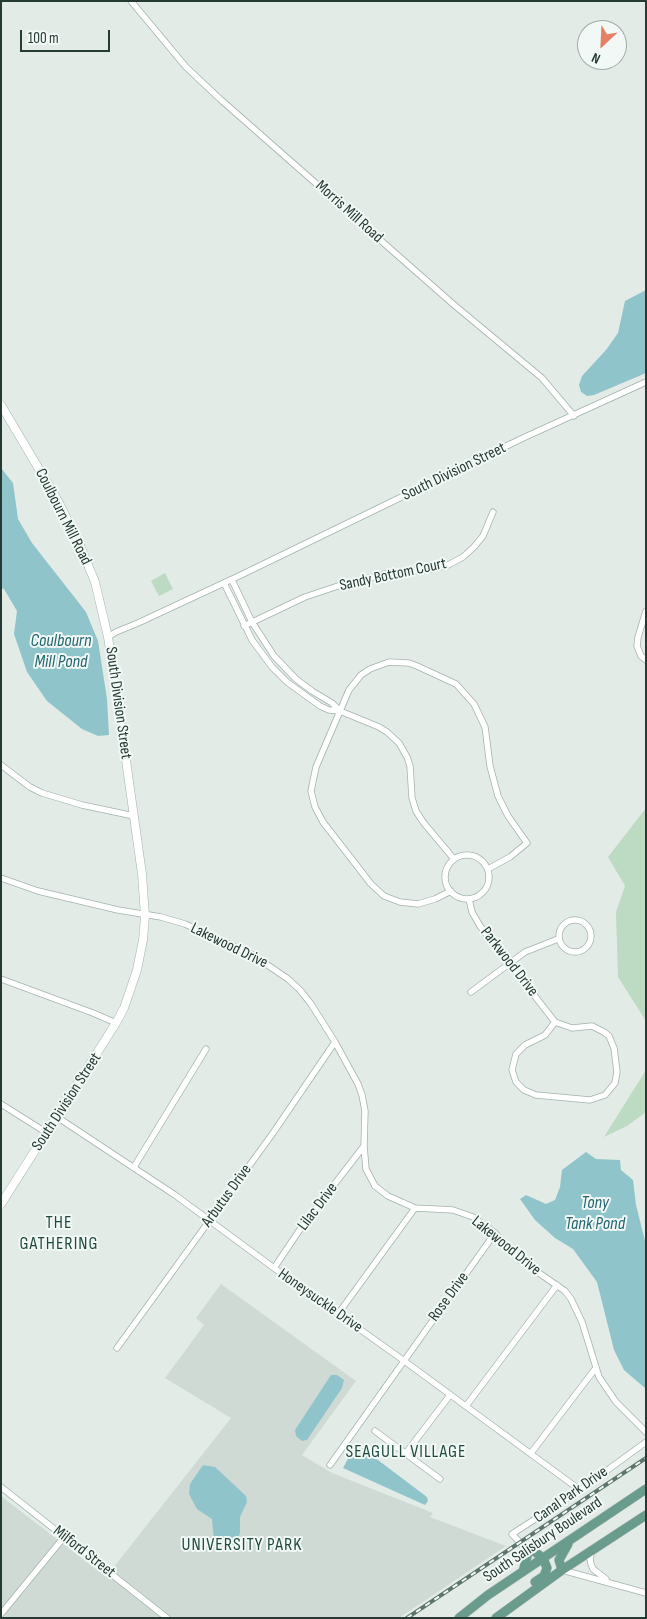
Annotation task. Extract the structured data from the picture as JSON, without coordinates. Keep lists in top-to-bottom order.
{
  "streets": {
    "main road": ["South Salisbury Boulevard"],
    "street": [
      "Morris Mill Road",
      "South Division Street",
      "Coulbourn Mill Road",
      "Sandy Bottom Court",
      "Lakewood Drive",
      "Parkwood Drive",
      "Arbutus Drive",
      "Lilac Drive",
      "Rose Drive",
      "Honeysuckle Drive",
      "Canal Park Drive",
      "Milford Street"
    ]
  },
  "crossings": [
    ["Morris Mill Road", "South Division Street"],
    ["South Division Street", "Coulbourn Mill Road"],
    ["South Division Street", "Lakewood Drive"],
    ["South Division Street", "Honeysuckle Drive"],
    ["Lakewood Drive", "Arbutus Drive"],
    ["Lakewood Drive", "Lilac Drive"],
    ["Lakewood Drive", "Rose Drive"],
    ["Arbutus Drive", "Honeysuckle Drive"],
    ["Lilac Drive", "Honeysuckle Drive"],
    ["Rose Drive", "Honeysuckle Drive"],
    ["Honeysuckle Drive", "Canal Park Drive"]
  ],
  "districts": ["THE GATHERING", "SEAGULL VILLAGE", "UNIVERSITY PARK"],
  "water": ["Coulbourn Mill Pond", "Tony Tank Pond"],
  "scale_bar": "100 m",
  "north": "bottom left"
}
